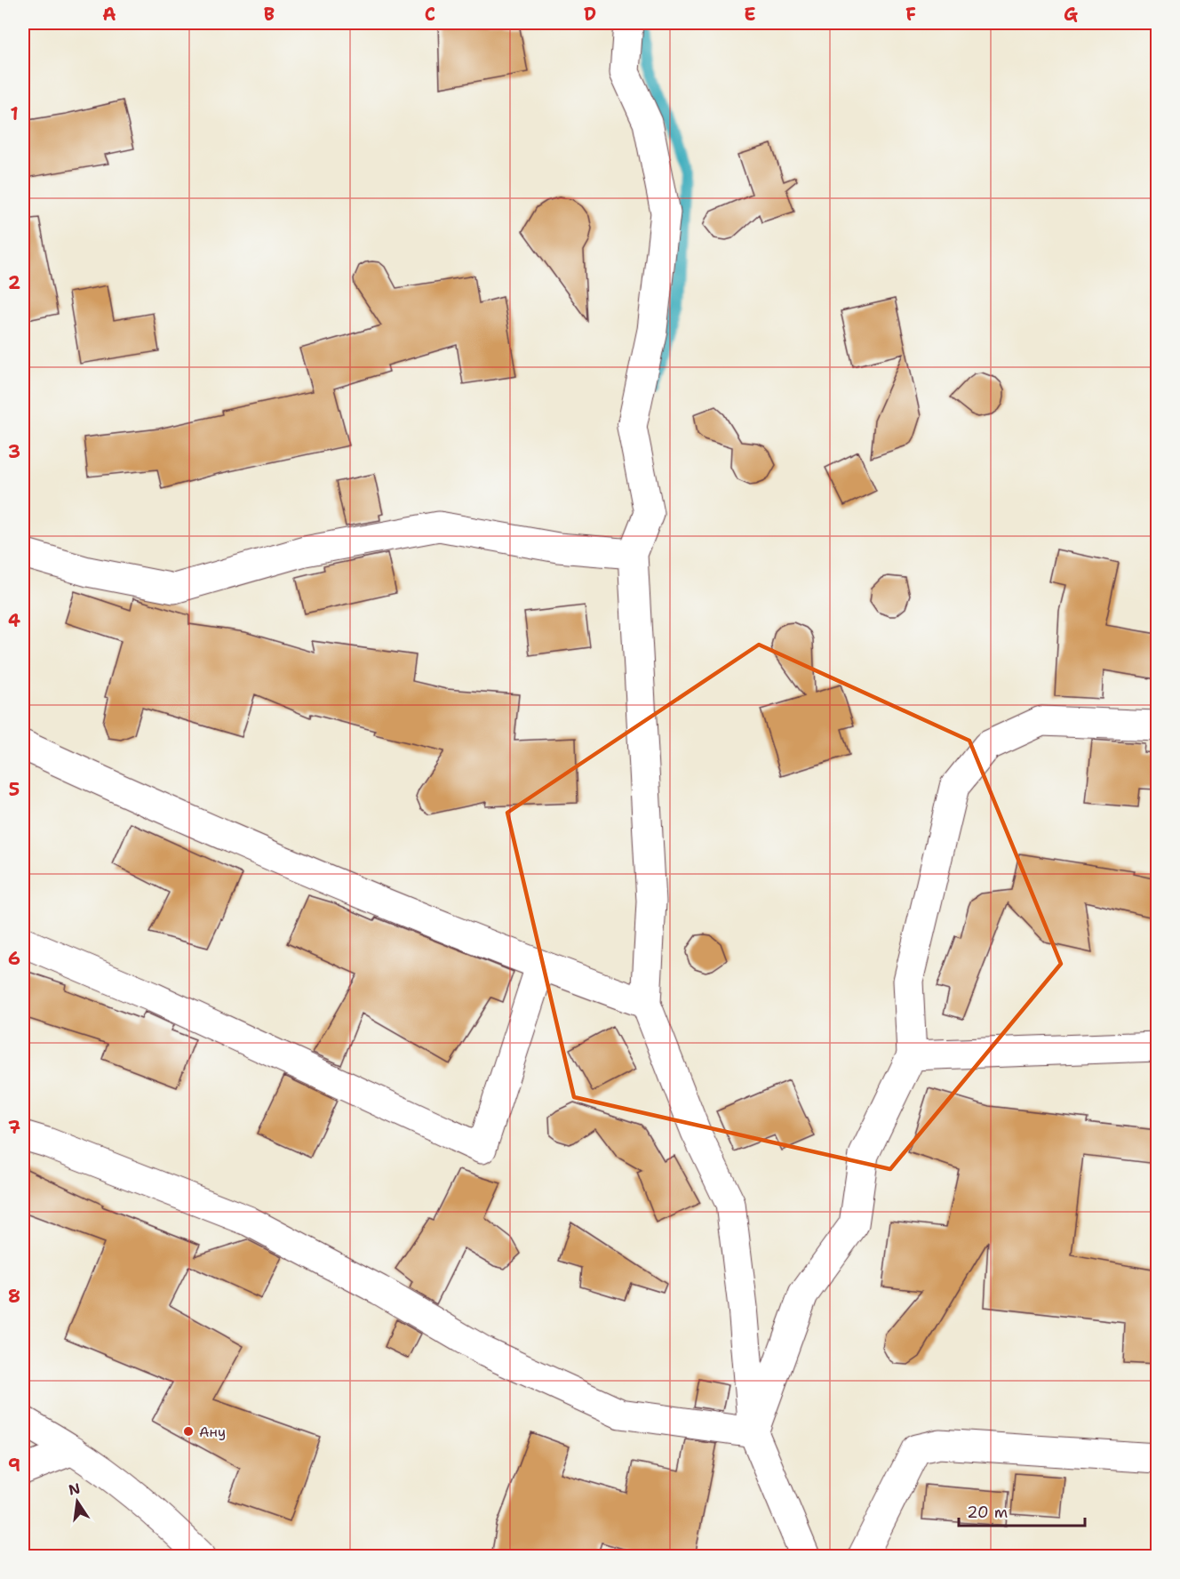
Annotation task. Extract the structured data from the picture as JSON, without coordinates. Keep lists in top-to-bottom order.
{
  "places": ["Ану"],
  "scale_bar": "20 m",
  "north": "top",
  "grid": {
    "columns": [
      "A",
      "B",
      "C",
      "D",
      "E",
      "F",
      "G"
    ],
    "rows": [
      "1",
      "2",
      "3",
      "4",
      "5",
      "6",
      "7",
      "8",
      "9"
    ]
  }
}
